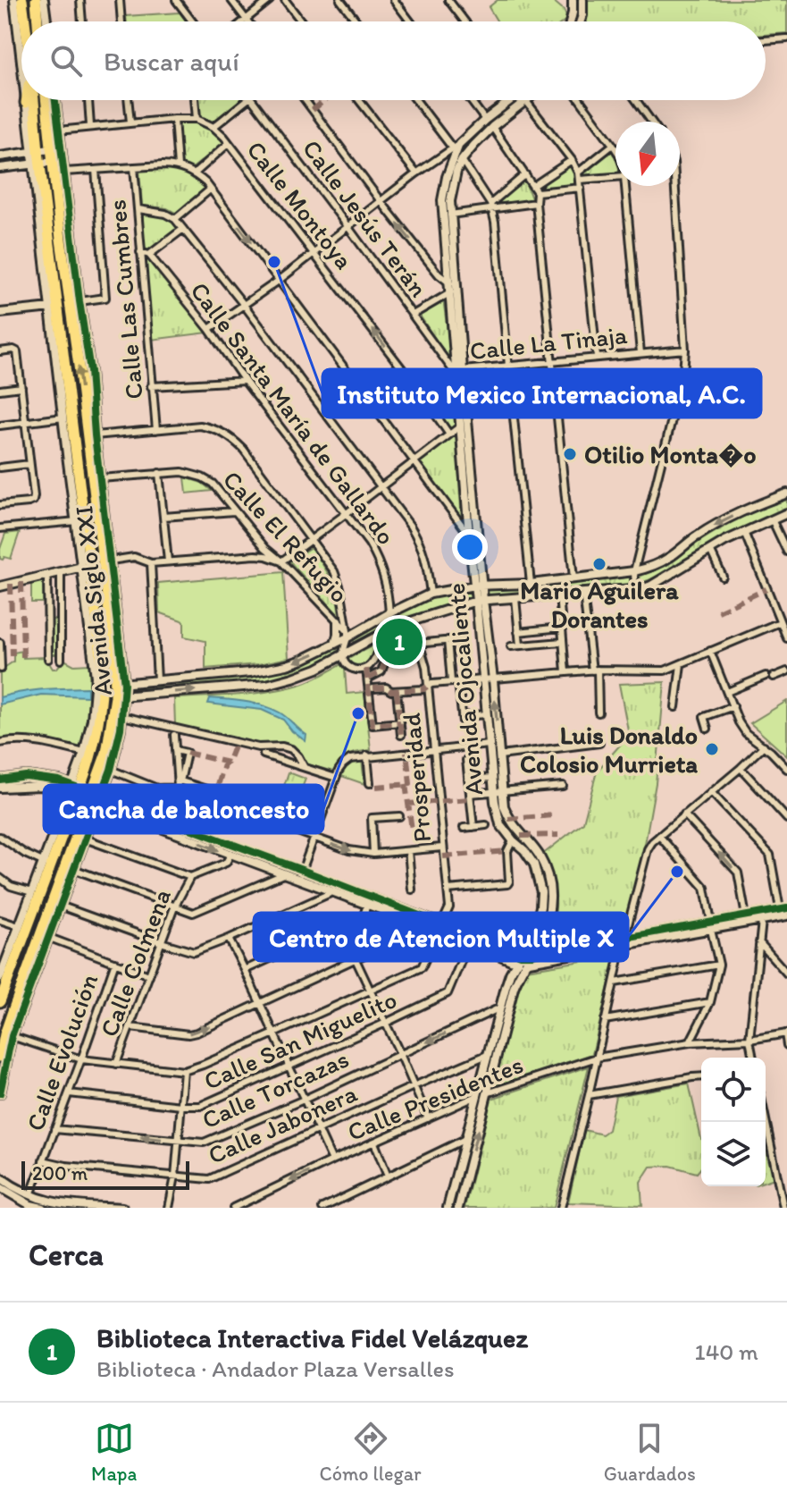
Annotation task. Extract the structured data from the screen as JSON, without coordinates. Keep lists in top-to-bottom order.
{
  "streets": {
    "highway": ["Avenida Siglo XXI"],
    "main road": ["Avenida Ojocaliente"],
    "street": [
      "Calle Montoya",
      "Calle Jesús Terán",
      "Calle Las Cumbres",
      "Calle La Tinaja",
      "Calle Santa María de Gallardo",
      "Calle El Refugio",
      "Prosperidad",
      "Calle Colmena",
      "Calle San Miguelito",
      "Calle Evolución",
      "Calle Torcazas",
      "Calle Presidentes",
      "Calle Jabonera"
    ]
  },
  "crossings": [
    ["Calle Montoya", "Calle La Tinaja"],
    ["Calle Montoya", "Avenida Siglo XXI"],
    ["Calle Jesús Terán", "Calle La Tinaja"],
    ["Calle Jesús Terán", "Avenida Ojocaliente"],
    ["Calle La Tinaja", "Avenida Ojocaliente"],
    ["Calle El Refugio", "Avenida Siglo XXI"],
    ["Avenida Ojocaliente", "Calle Torcazas"],
    ["Avenida Ojocaliente", "Calle Presidentes"],
    ["Avenida Ojocaliente", "Calle Jabonera"],
    ["Calle San Miguelito", "Calle Evolución"],
    ["Calle Evolución", "Calle Torcazas"],
    ["Calle Evolución", "Calle Jabonera"]
  ],
  "one_way": ["Calle Torcazas"],
  "places": [
    "Instituto Mexico Internacional, A.C.",
    "Otilio Monta�o",
    "Mario Aguilera Dorantes",
    "Cancha de baloncesto",
    "Luis Donaldo Colosio Murrieta",
    "Centro de Atencion Multiple X"
  ],
  "scale_bar": "200 m",
  "north": "bottom",
  "page": {
    "search": "Buscar aquí",
    "pins": "1",
    "scale": "200 m",
    "heading": "Cerca",
    "list": [
      {
        "mark": "1",
        "name": "Biblioteca Interactiva Fidel Velázquez",
        "note": "Biblioteca · Andador Plaza Versalles",
        "value": "140 m"
      }
    ],
    "nav": ["Mapa", "Cómo llegar", "Guardados"]
  }
}
